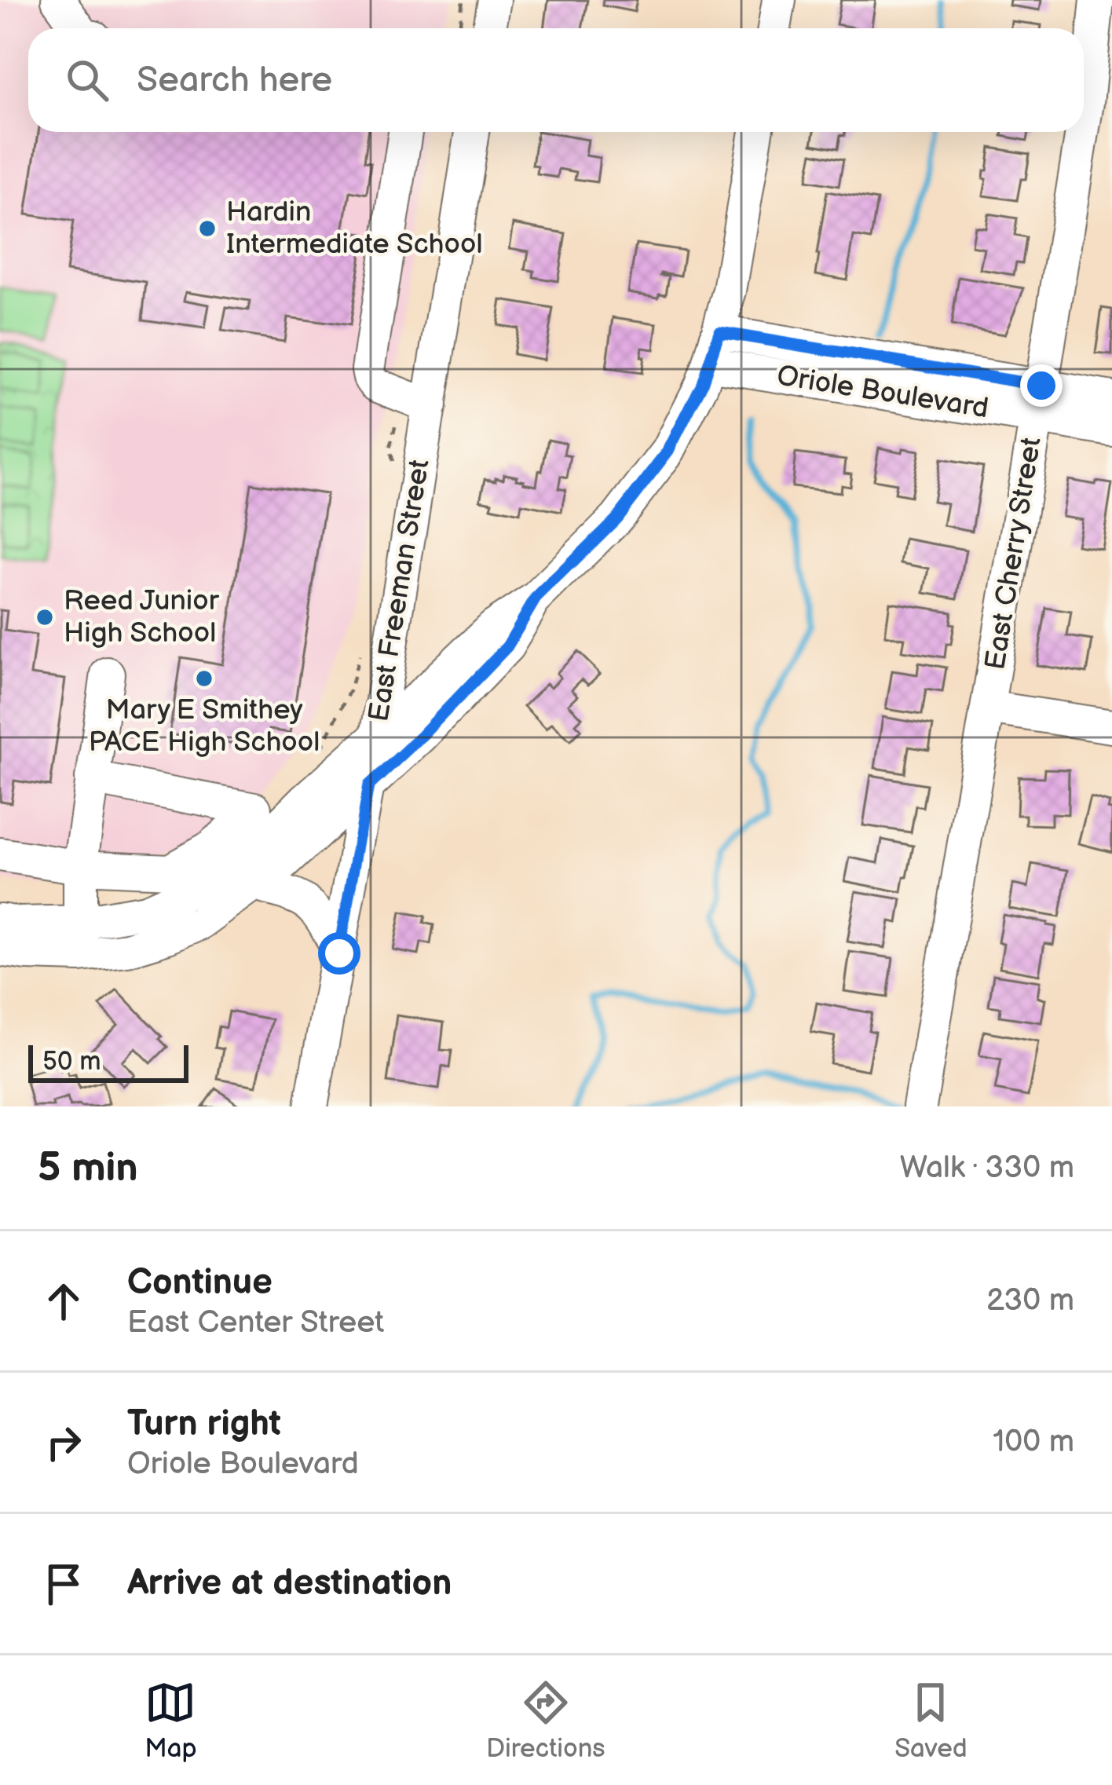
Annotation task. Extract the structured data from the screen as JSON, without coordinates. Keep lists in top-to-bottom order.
{
  "streets": {
    "street": ["Oriole Boulevard", "East Cherry Street", "East Freeman Street"]
  },
  "crossings": [
    ["Oriole Boulevard", "East Cherry Street"]
  ],
  "places": ["Hardin Intermediate School", "Reed Junior High School", "Mary E Smithey PACE High School"],
  "scale_bar": "50 m",
  "page": {
    "search": "Search here",
    "scale": "50 m",
    "heading": ["5 min", "Walk · 330 m"],
    "list": [
      ["Continue", "East Center Street", "230 m"],
      ["Turn right", "Oriole Boulevard", "100 m"],
      "Arrive at destination"
    ],
    "nav": ["Map", "Directions", "Saved"]
  }
}
